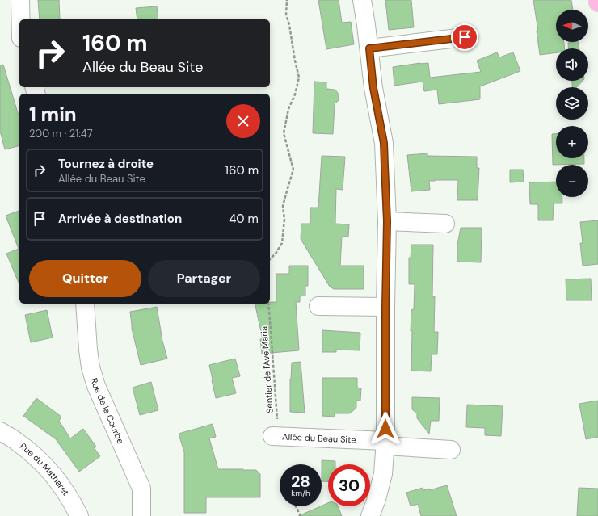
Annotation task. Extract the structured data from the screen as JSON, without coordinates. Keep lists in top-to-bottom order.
{
  "streets": {
    "street": ["Rue de la Courbe", "Allée du Beau Site", "Rue du Matharet"],
    "path": ["Sentier de l'Ave Maria"]
  },
  "crossings": [
    ["Sentier de l'Ave Maria", "Allée du Beau Site"]
  ],
  "north": "left",
  "page": {
    "map_buttons": ["+", "−"],
    "turn": ["160 m", "Allée du Beau Site"],
    "heading": ["1 min", "200 m · 21:47"],
    "list": [
      {
        "name": "Tournez à droite",
        "note": "Allée du Beau Site",
        "value": "160 m"
      },
      {
        "name": "Arrivée à destination",
        "value": "40 m"
      }
    ],
    "buttons": ["Quitter", "Partager"],
    "speed": "28 km/h",
    "limit": "30"
  }
}
